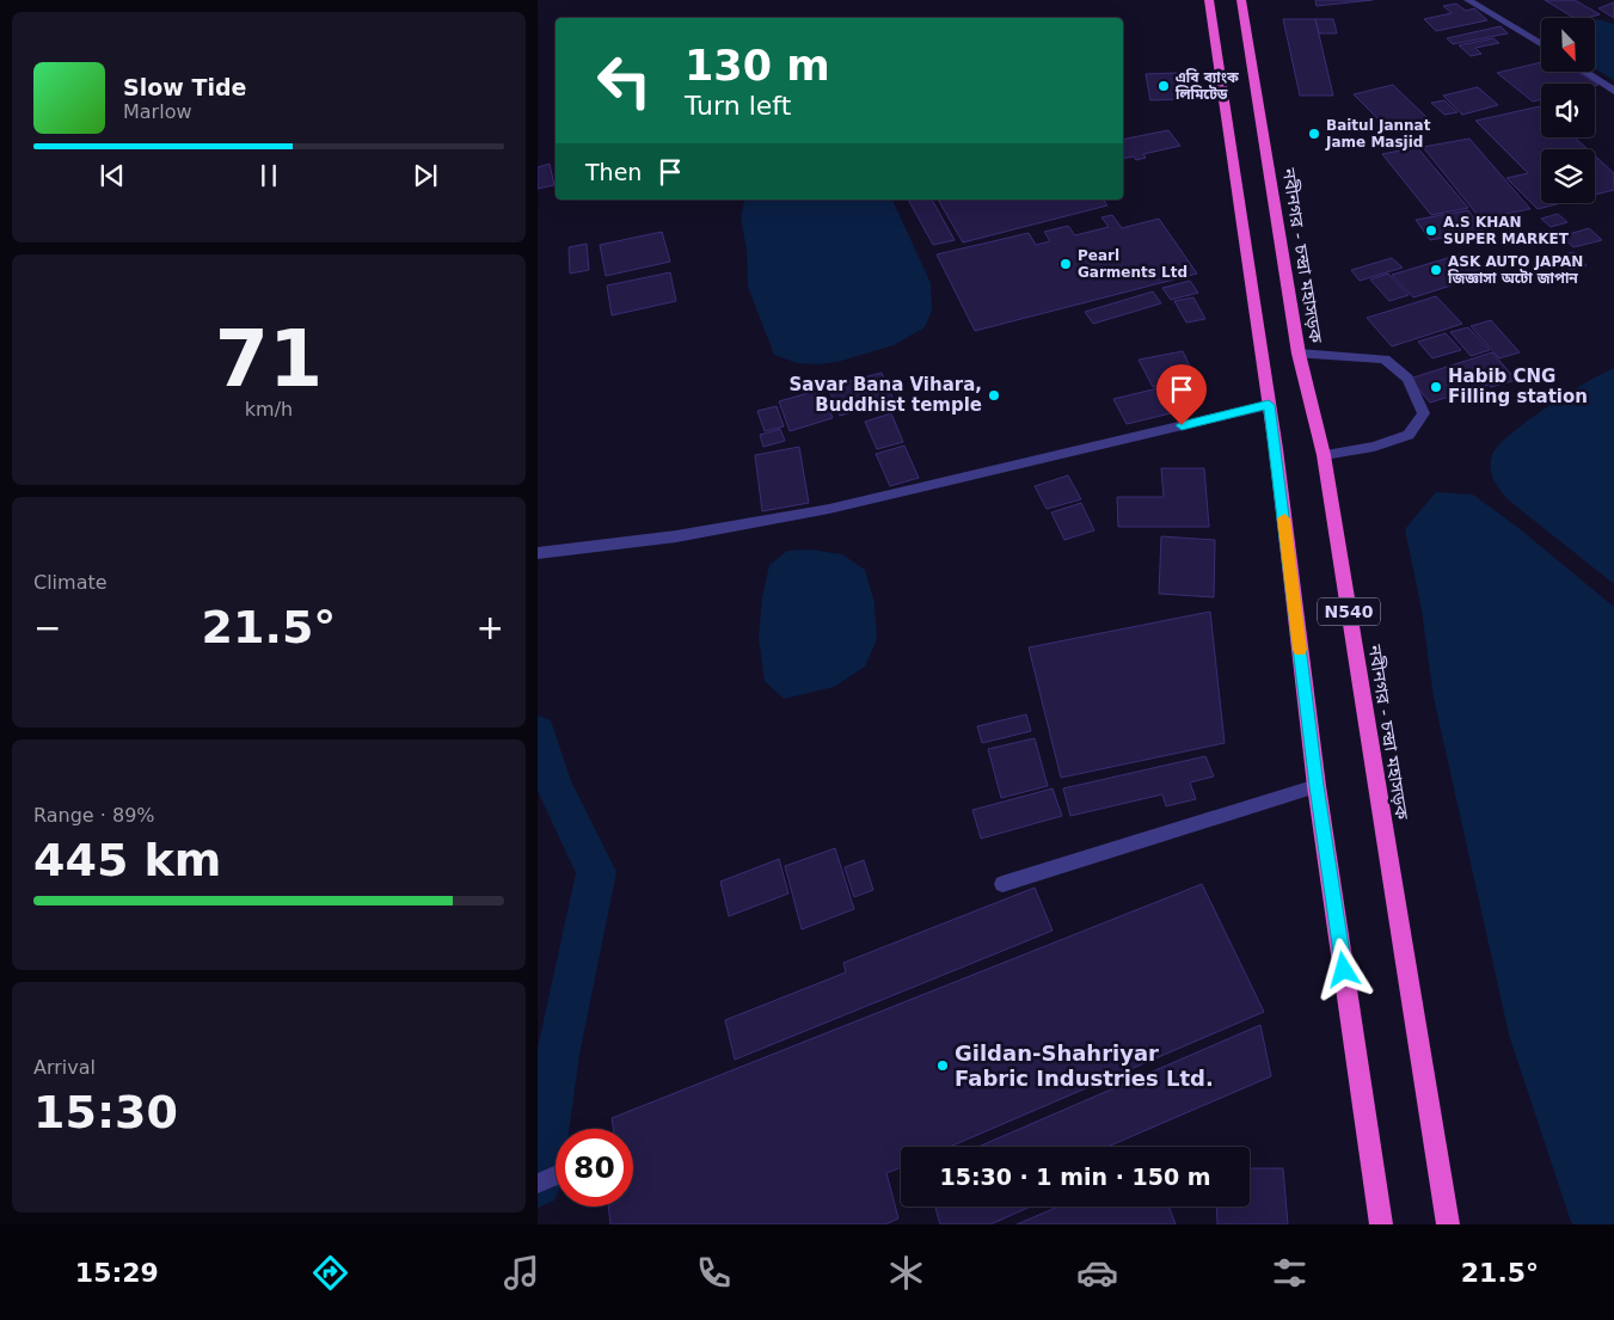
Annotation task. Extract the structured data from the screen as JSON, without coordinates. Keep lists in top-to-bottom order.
{
  "streets": {
    "highway": ["নবীনগর - চন্দ্রা মহাসড়ক", "N540"]
  },
  "places": [
    "এবি ব্যাংক লিমিটেড",
    "Baitul Jannat Jame Masjid",
    "A.S KHAN SUPER MARKET",
    "Pearl Garments Ltd",
    "ASK AUTO JAPAN জিজ্ঞাসা অটো জাপান",
    "Habib CNG Filling station",
    "Savar Bana Vihara, Buddhist temple",
    "Gildan-Shahriyar Fabric Industries Ltd."
  ],
  "north": "bottom right",
  "page": {
    "turn": ["130 m", "Turn left"],
    "song": ["Slow Tide", "Marlow"],
    "then": "Then",
    "tile": [
      ["71", "km/h"],
      "Climate",
      ["Range · 89%", "445 km"],
      ["Arrival", "15:30"]
    ],
    "heat": ["−", "21.5°", "+"],
    "limit": "80",
    "trip": "15:30 · 1 min · 150 m",
    "tabs": ["15:29", "21.5°"]
  }
}
